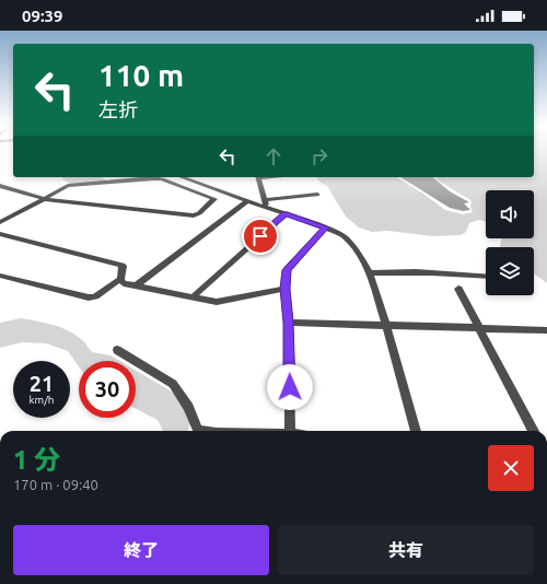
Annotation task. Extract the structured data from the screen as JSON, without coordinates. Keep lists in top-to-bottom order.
{
  "page": {
    "status": "09:39",
    "turn": ["110 m", "左折"],
    "speed": "21 km/h",
    "limit": "30",
    "heading": ["1 分", "170 m · 09:40"],
    "buttons": ["終了", "共有"]
  }
}
